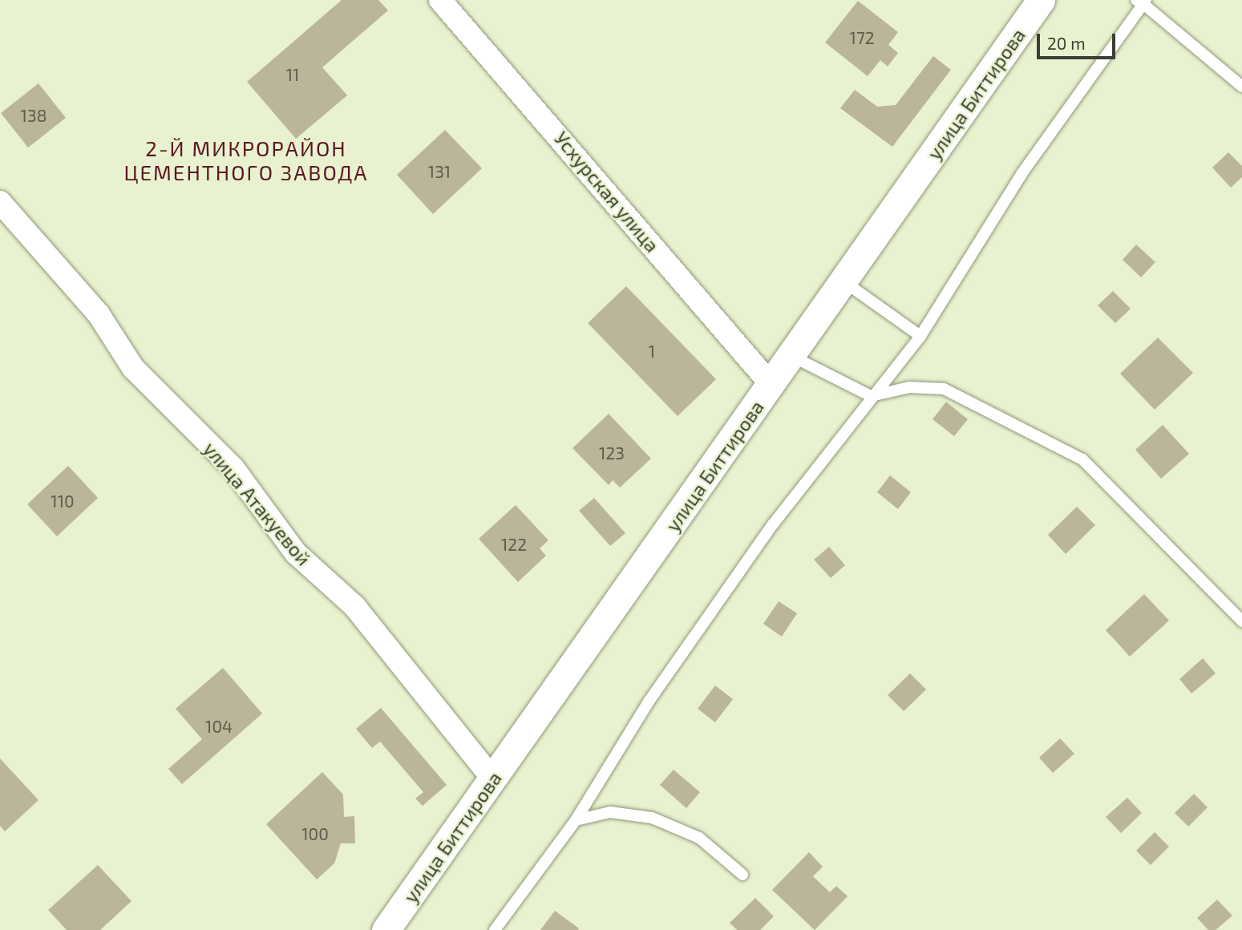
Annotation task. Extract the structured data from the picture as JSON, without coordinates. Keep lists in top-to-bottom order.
{
  "streets": {
    "street": ["улица Биттирова", "Усхурская улица", "улица Атакуевой"]
  },
  "crossings": [
    ["улица Биттирова", "Усхурская улица"],
    ["улица Биттирова", "улица Атакуевой"]
  ],
  "districts": ["2-Й МИКРОРАЙОН ЦЕМЕНТНОГО ЗАВОДА"],
  "house_numbers": [
    "172",
    "11",
    "138",
    "131",
    "1",
    "123",
    "110",
    "122",
    "104",
    "100"
  ],
  "scale_bar": "20 m"
}
